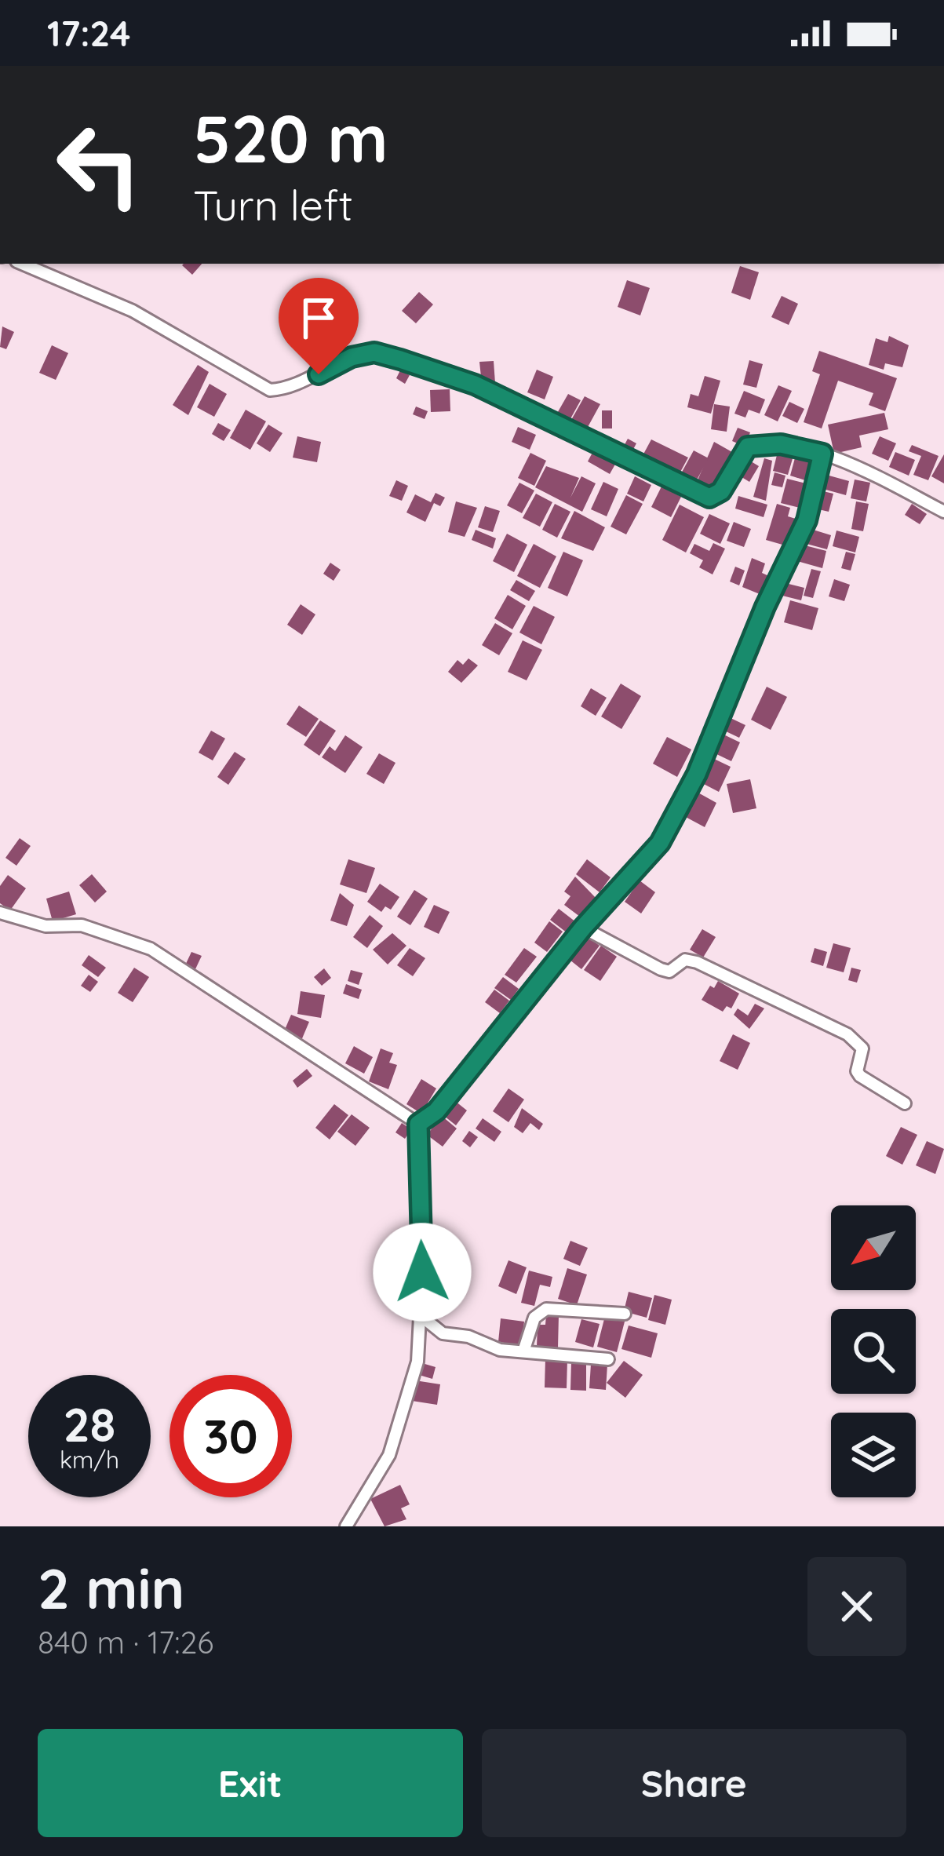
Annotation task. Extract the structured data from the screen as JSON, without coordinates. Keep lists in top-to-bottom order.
{
  "north": "bottom left",
  "page": {
    "status": "17:24",
    "turn": ["520 m", "Turn left"],
    "speed": "28 km/h",
    "limit": "30",
    "heading": ["2 min", "840 m · 17:26"],
    "buttons": ["Exit", "Share"]
  }
}
